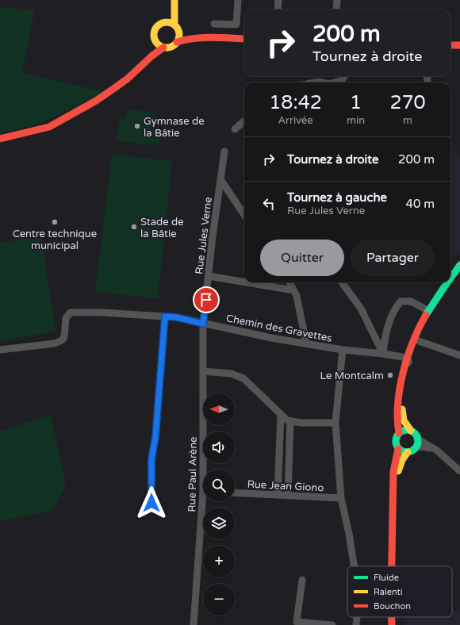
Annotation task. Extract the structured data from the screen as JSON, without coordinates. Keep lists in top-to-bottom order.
{
  "streets": {
    "street": [
      "Rue Jules Verne",
      "Chemin des Gravettes",
      "Rue Paul Arène",
      "Rue Jean Giono"
    ]
  },
  "crossings": [
    ["Rue Jules Verne", "Chemin des Gravettes"],
    ["Rue Jules Verne", "Rue Paul Arène"],
    ["Chemin des Gravettes", "Rue Paul Arène"]
  ],
  "places": [
    "Gymnase de la Bâtie",
    "Centre technique municipal",
    "Stade de la Bâtie",
    "Le Montcalm"
  ],
  "legend": ["Fluide", "Ralenti", "Bouchon"],
  "north": "left",
  "page": {
    "turn": ["200 m", "Tournez à droite"],
    "eta": [
      "18:42",
      "Arrivée",
      "1",
      "min",
      "270",
      "m"
    ],
    "list": [
      {
        "name": "Tournez à droite",
        "value": "200 m"
      },
      {
        "name": "Tournez à gauche",
        "note": "Rue Jules Verne",
        "value": "40 m"
      }
    ],
    "buttons": ["Quitter", "Partager"],
    "map_buttons": ["+", "−"]
  }
}
